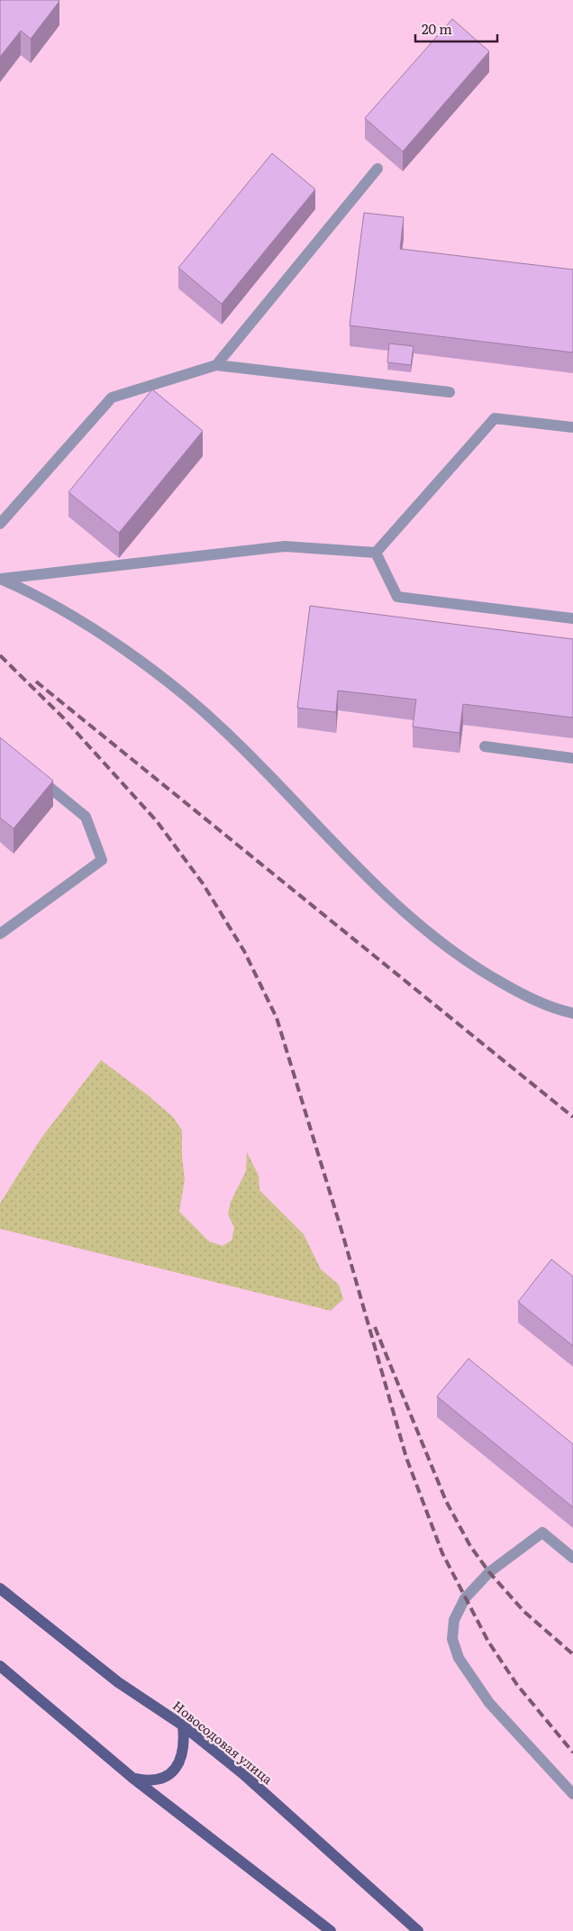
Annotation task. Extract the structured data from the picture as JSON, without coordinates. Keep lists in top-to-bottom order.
{
  "streets": {
    "main road": ["Новосодовая улица"]
  },
  "scale_bar": "20 m"
}
